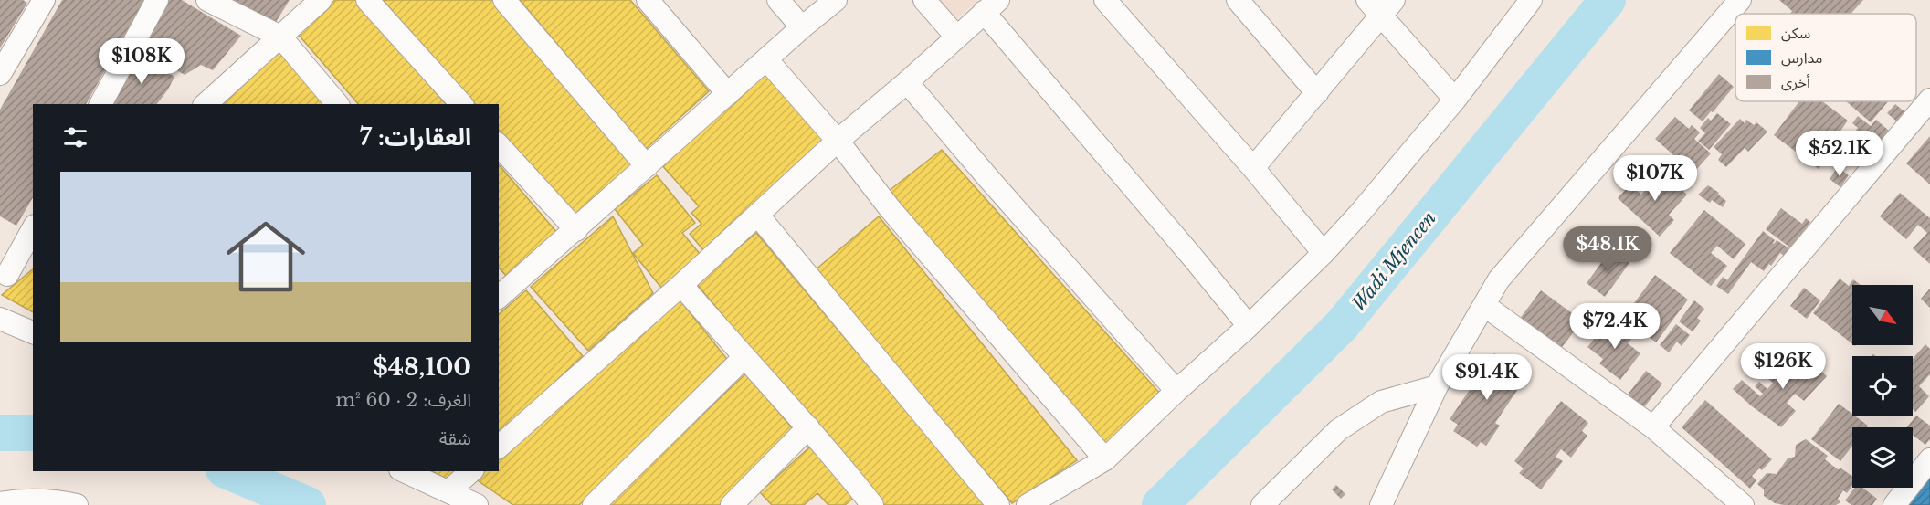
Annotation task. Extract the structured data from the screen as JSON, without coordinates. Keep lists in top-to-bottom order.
{
  "water": ["Wadi Mjeneen"],
  "legend": ["سكن", "مدارس", "أخرى"],
  "north": "bottom right",
  "page": {
    "price": [
      "$108K",
      "$52.1K",
      "$107K",
      "$48.1K",
      "$72.4K",
      "$126K",
      "$91.4K"
    ],
    "heading": "العقارات: 7",
    "list": [
      {
        "name": "$48,100",
        "note": "الغرف: 2 · 60 m² · شقة"
      }
    ]
  }
}
